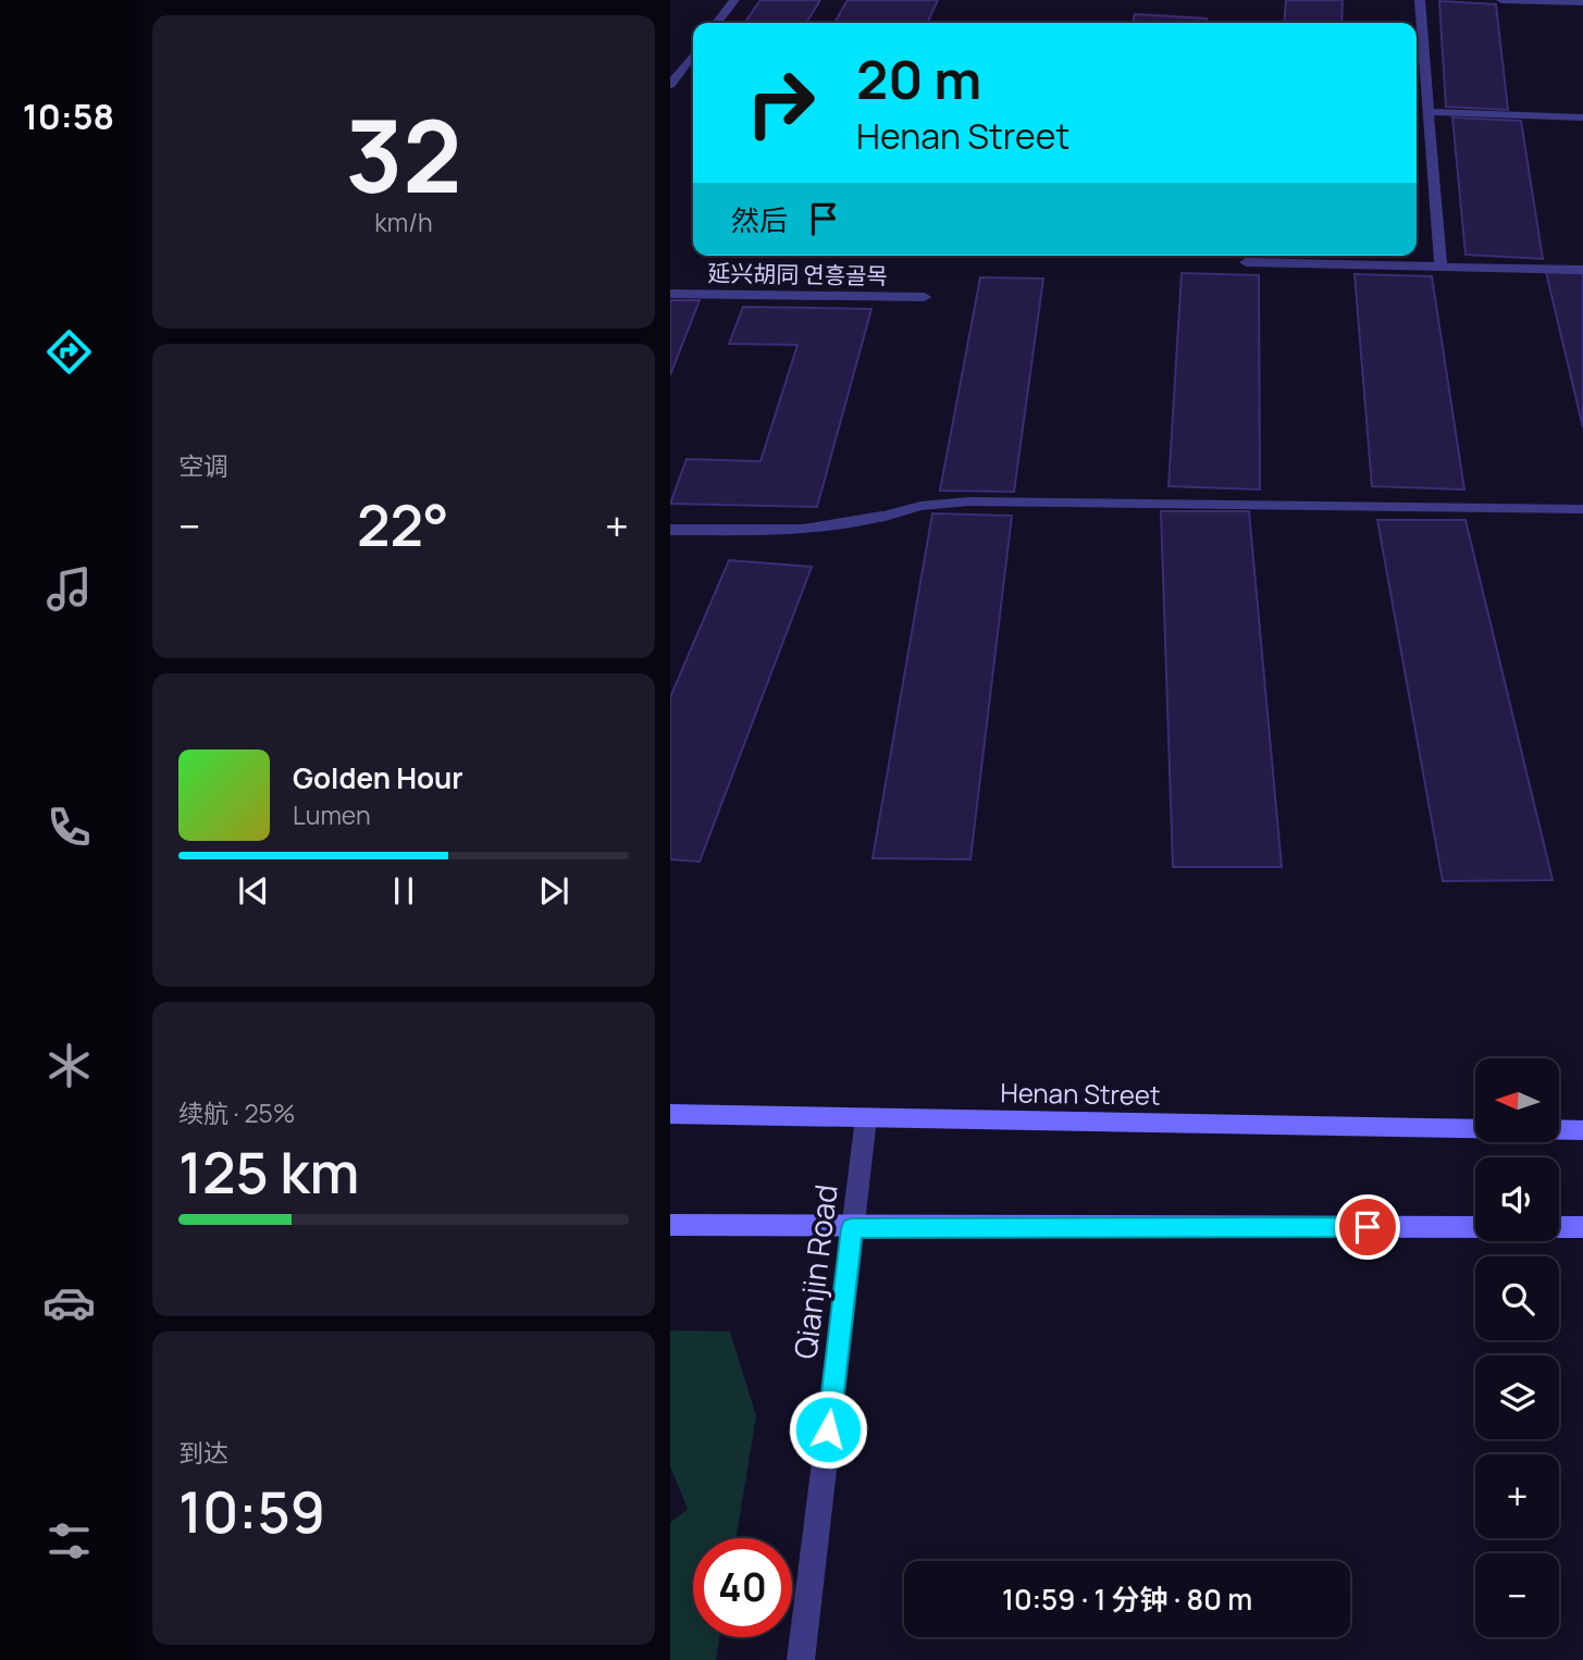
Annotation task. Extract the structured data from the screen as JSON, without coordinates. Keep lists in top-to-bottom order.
{
  "streets": {
    "main road": ["Henan Street"],
    "street": ["延兴胡同 연흥골목", "Qianjin Road"]
  },
  "crossings": [
    ["Henan Street", "Qianjin Road"]
  ],
  "north": "left",
  "page": {
    "tabs": "10:58",
    "tile": [
      ["32", "km/h"],
      "空调",
      ["续航 · 25%", "125 km"],
      ["到达", "10:59"]
    ],
    "turn": ["20 m", "Henan Street"],
    "then": "然后",
    "heat": ["−", "22°", "+"],
    "song": ["Golden Hour", "Lumen"],
    "map_buttons": ["+", "−"],
    "limit": "40",
    "trip": "10:59 · 1 分钟 · 80 m"
  }
}
